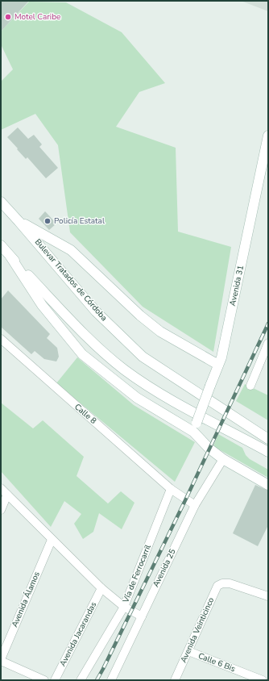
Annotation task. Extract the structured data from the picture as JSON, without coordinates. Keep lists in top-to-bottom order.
{
  "streets": {
    "main road": ["Bulevar Tratados de Córdoba", "Avenida 31"],
    "street": [
      "Calle 8",
      "Avenida 25",
      "Vía de Ferrocarril",
      "Avenida Álamos",
      "Avenida Veinticinco",
      "Avenida Jacarandas",
      "Calle 6 Bis"
    ]
  },
  "crossings": [
    ["Calle 8", "Vía de Ferrocarril"],
    ["Avenida Veinticinco", "Calle 6 Bis"]
  ],
  "places": ["Motel Caribe", "Policía Estatal"]
}
